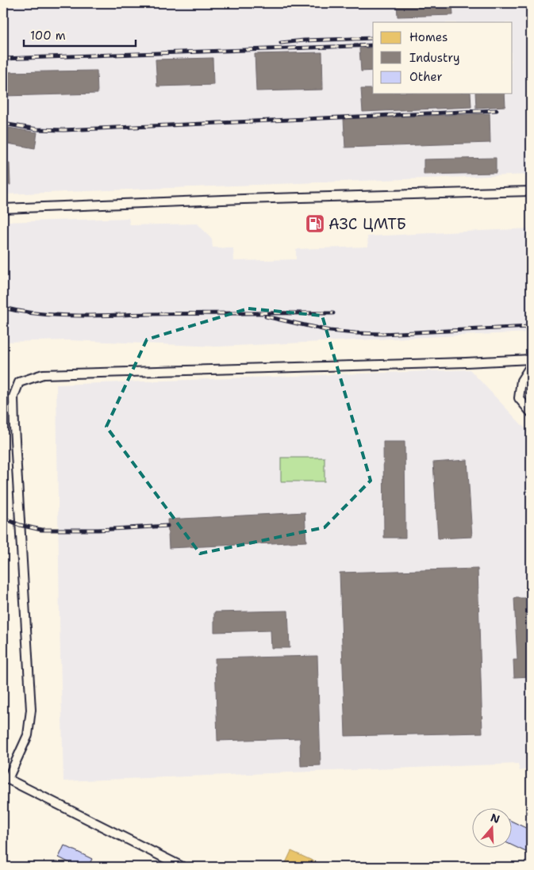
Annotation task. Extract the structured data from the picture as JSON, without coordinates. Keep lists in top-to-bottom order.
{
  "places": {
    "fuel station": ["АЗС ЦМТБ"]
  },
  "legend": ["Homes", "Industry", "Other"],
  "scale_bar": "100 m",
  "north": "top"
}
